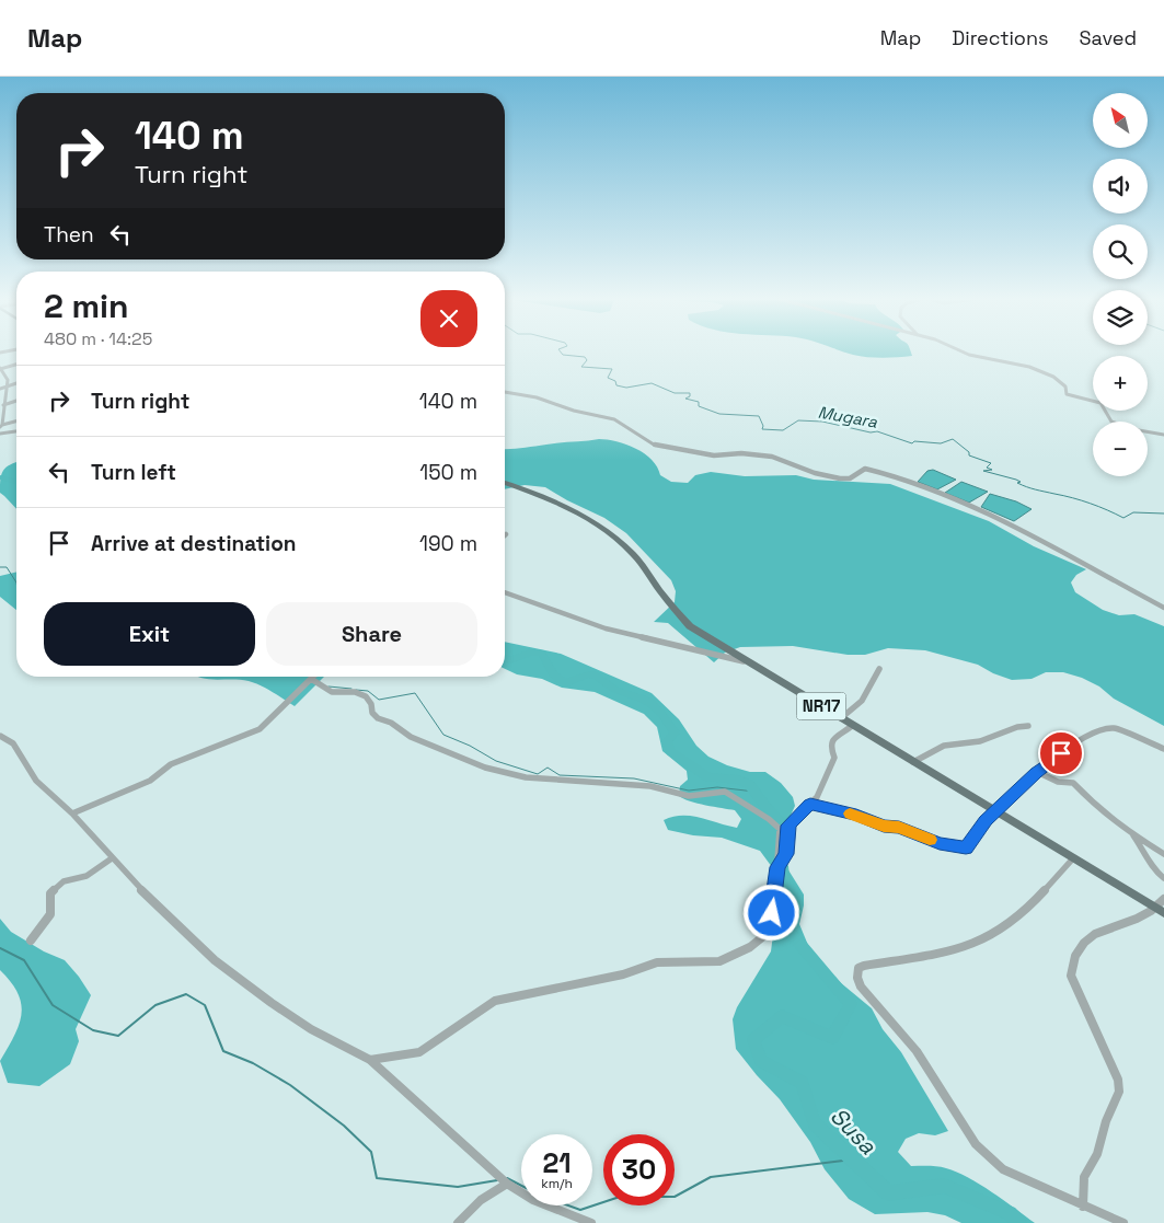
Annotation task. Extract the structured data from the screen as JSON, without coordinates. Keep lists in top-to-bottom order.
{
  "streets": {
    "main road": ["NR17"]
  },
  "water": ["Mugara", "Susa"],
  "north": "top left",
  "page": {
    "header": "Map",
    "nav": ["Map", "Directions", "Saved"],
    "map_buttons": ["+", "−"],
    "turn": ["140 m", "Turn right"],
    "then": "Then",
    "heading": ["2 min", "480 m · 14:25"],
    "list": [
      {
        "name": "Turn right",
        "value": "140 m"
      },
      {
        "name": "Turn left",
        "value": "150 m"
      },
      {
        "name": "Arrive at destination",
        "value": "190 m"
      }
    ],
    "buttons": ["Exit", "Share"],
    "speed": "21 km/h",
    "limit": "30"
  }
}
